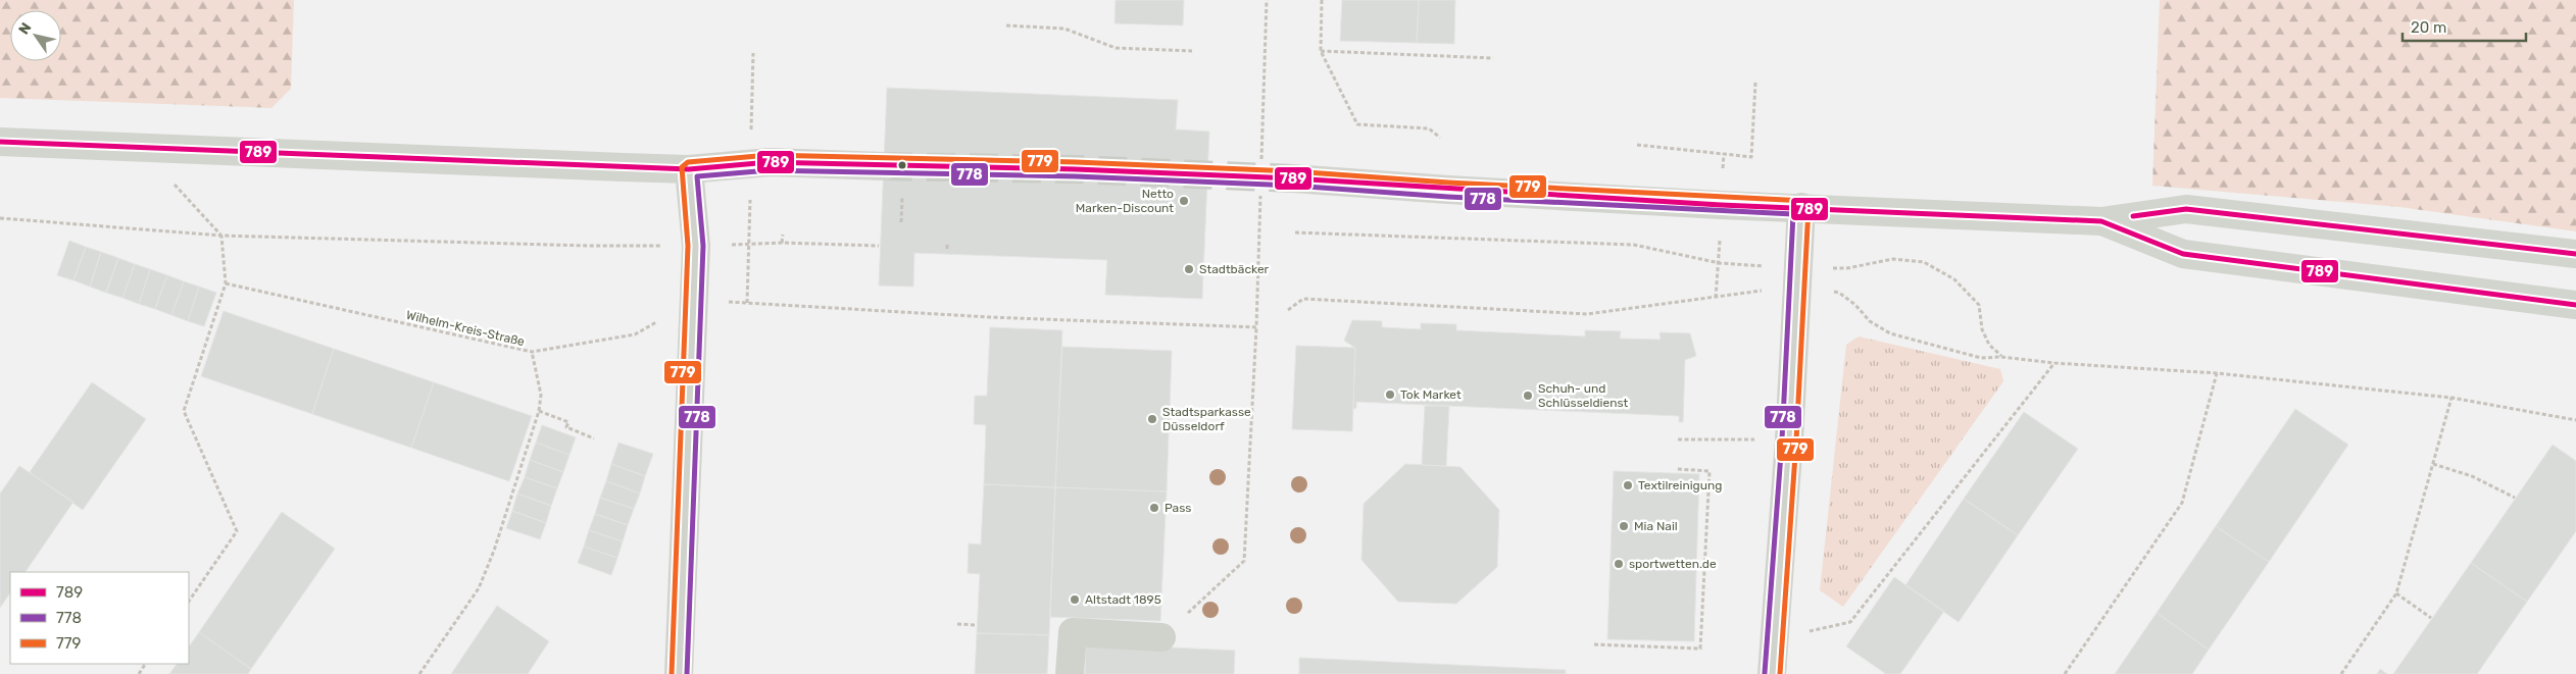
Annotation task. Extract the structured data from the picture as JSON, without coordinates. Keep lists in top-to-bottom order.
{
  "streets": {
    "path": ["Wilhelm-Kreis-Straße"]
  },
  "places": [
    "Netto Marken-Discount",
    "Stadtbäcker",
    "Tok Market",
    "Schuh- und Schlüsseldienst",
    "Stadtsparkasse Düsseldorf",
    "Textilreinigung",
    "Pass",
    "Mia Nail",
    "sportwetten.de",
    "Altstadt 1895"
  ],
  "lines": ["transit line 789", "transit line 779", "transit line 778"],
  "legend": ["789", "778", "779"],
  "scale_bar": "20 m",
  "north": "top left"
}
